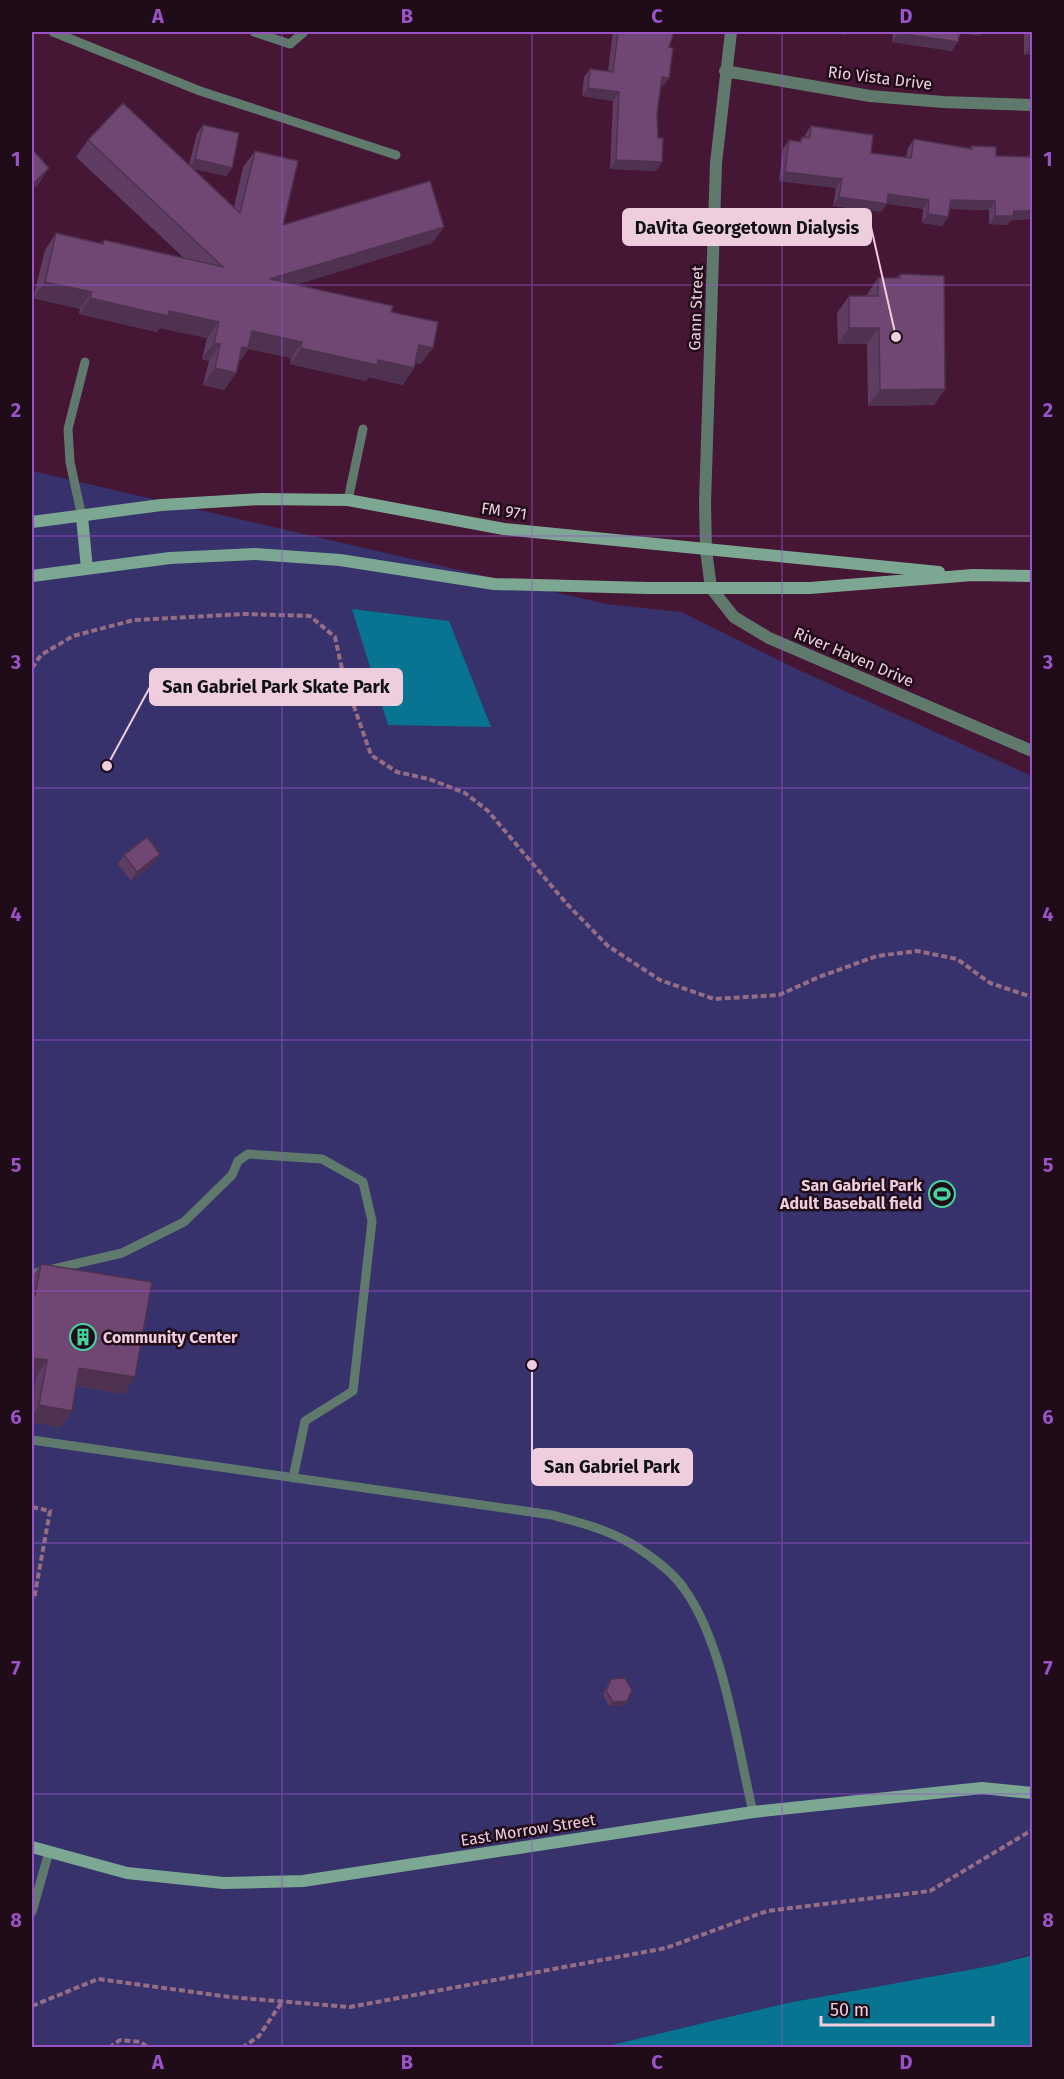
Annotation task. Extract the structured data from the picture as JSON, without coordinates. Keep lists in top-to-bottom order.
{
  "streets": {
    "main road": ["FM 971", "East Morrow Street"],
    "street": ["Rio Vista Drive", "Gann Street", "River Haven Drive"]
  },
  "crossings": [
    ["Rio Vista Drive", "Gann Street"],
    ["Gann Street", "FM 971"],
    ["FM 971", "River Haven Drive"]
  ],
  "places": {
    "other": ["DaVita Georgetown Dialysis", "San Gabriel Park Skate Park", "San Gabriel Park"],
    "sports": ["San Gabriel Park Adult Baseball field"],
    "building": ["Community Center"]
  },
  "scale_bar": "50 m",
  "grid": {
    "columns": [
      "A",
      "B",
      "C",
      "D"
    ],
    "rows": [
      "1",
      "2",
      "3",
      "4",
      "5",
      "6",
      "7",
      "8"
    ]
  }
}
